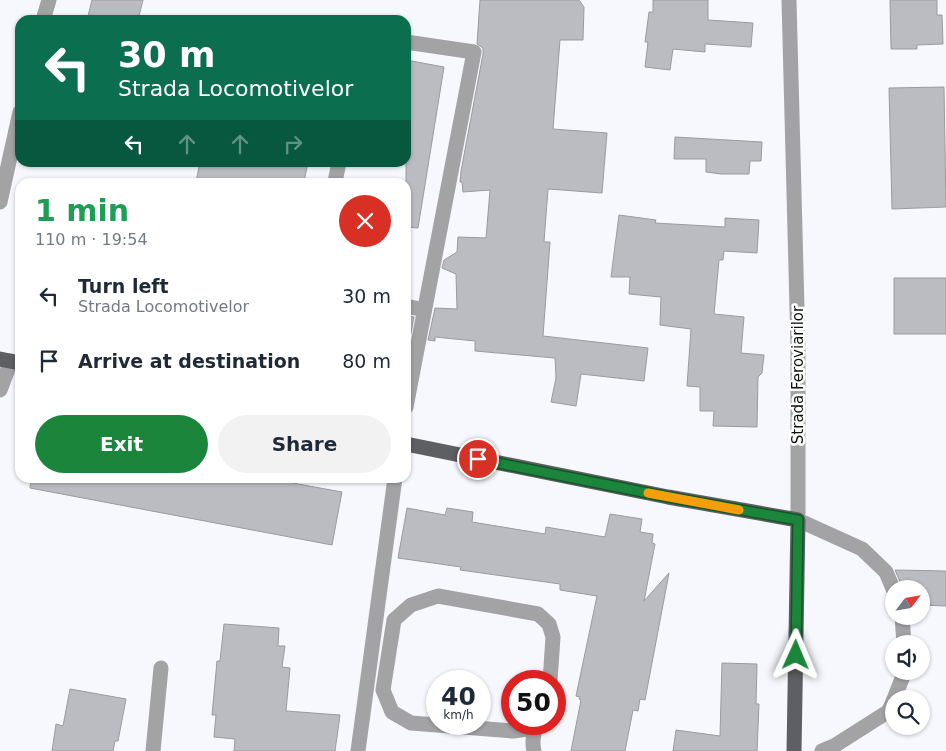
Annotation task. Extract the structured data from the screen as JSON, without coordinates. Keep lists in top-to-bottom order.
{
  "streets": {
    "main road": ["Strada Feroviarilor"]
  },
  "north": "top right",
  "page": {
    "turn": ["30 m", "Strada Locomotivelor"],
    "heading": ["1 min", "110 m · 19:54"],
    "list": [
      {
        "name": "Turn left",
        "note": "Strada Locomotivelor",
        "value": "30 m"
      },
      {
        "name": "Arrive at destination",
        "value": "80 m"
      }
    ],
    "buttons": ["Exit", "Share"],
    "speed": "40 km/h",
    "limit": "50"
  }
}
